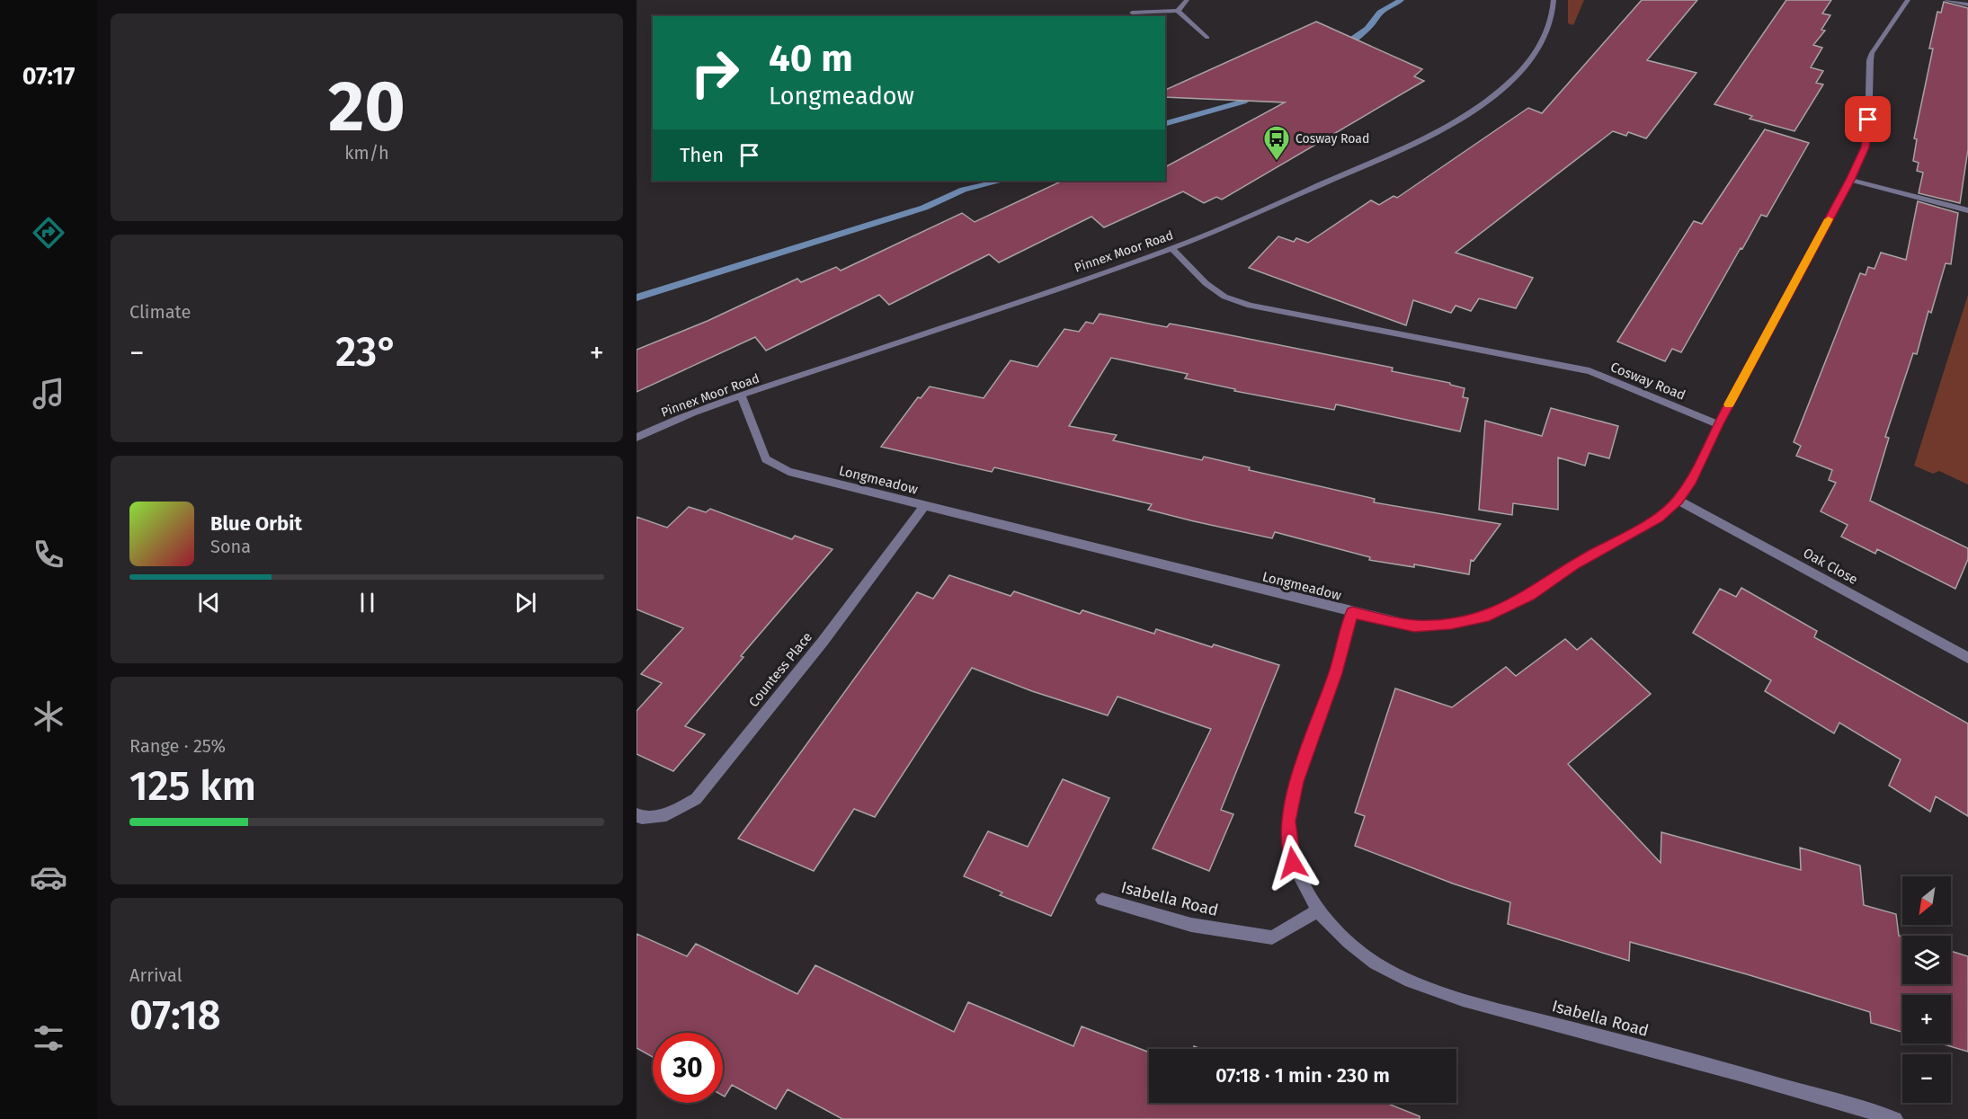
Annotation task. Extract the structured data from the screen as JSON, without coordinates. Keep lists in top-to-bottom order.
{
  "streets": {
    "street": [
      "Pinnex Moor Road",
      "Cosway Road",
      "Longmeadow",
      "Oak Close",
      "Countess Place",
      "Isabella Road"
    ]
  },
  "crossings": [
    ["Pinnex Moor Road", "Cosway Road"],
    ["Pinnex Moor Road", "Longmeadow"],
    ["Cosway Road", "Longmeadow"],
    ["Longmeadow", "Oak Close"],
    ["Longmeadow", "Countess Place"],
    ["Longmeadow", "Isabella Road"]
  ],
  "places": {
    "bus stop": ["Cosway Road"]
  },
  "north": "bottom left",
  "page": {
    "tabs": "07:17",
    "tile": [
      ["20", "km/h"],
      "Climate",
      ["Range · 25%", "125 km"],
      ["Arrival", "07:18"]
    ],
    "turn": ["40 m", "Longmeadow"],
    "then": "Then",
    "heat": ["−", "23°", "+"],
    "song": ["Blue Orbit", "Sona"],
    "map_buttons": ["+", "−"],
    "limit": "30",
    "trip": "07:18 · 1 min · 230 m"
  }
}
